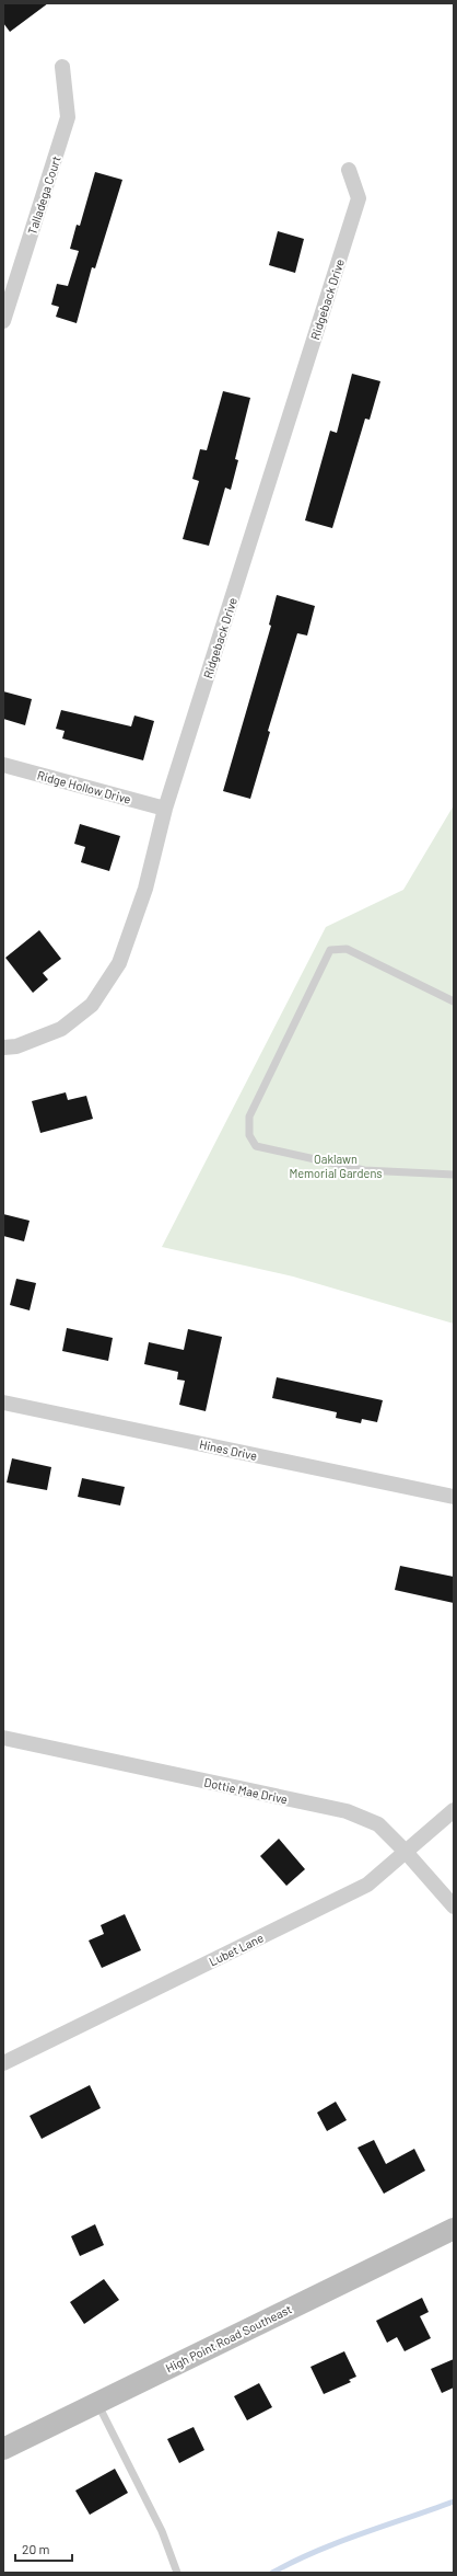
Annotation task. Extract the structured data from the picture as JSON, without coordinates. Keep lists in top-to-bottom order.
{
  "streets": {
    "main road": ["High Point Road Southeast"],
    "street": [
      "Talladega Court",
      "Ridgeback Drive",
      "Ridge Hollow Drive",
      "Hines Drive",
      "Dottie Mae Drive",
      "Lubet Lane"
    ]
  },
  "crossings": [
    ["Ridgeback Drive", "Ridge Hollow Drive"],
    ["Dottie Mae Drive", "Lubet Lane"]
  ],
  "parks": ["Oaklawn Memorial Gardens"],
  "scale_bar": "20 m"
}
